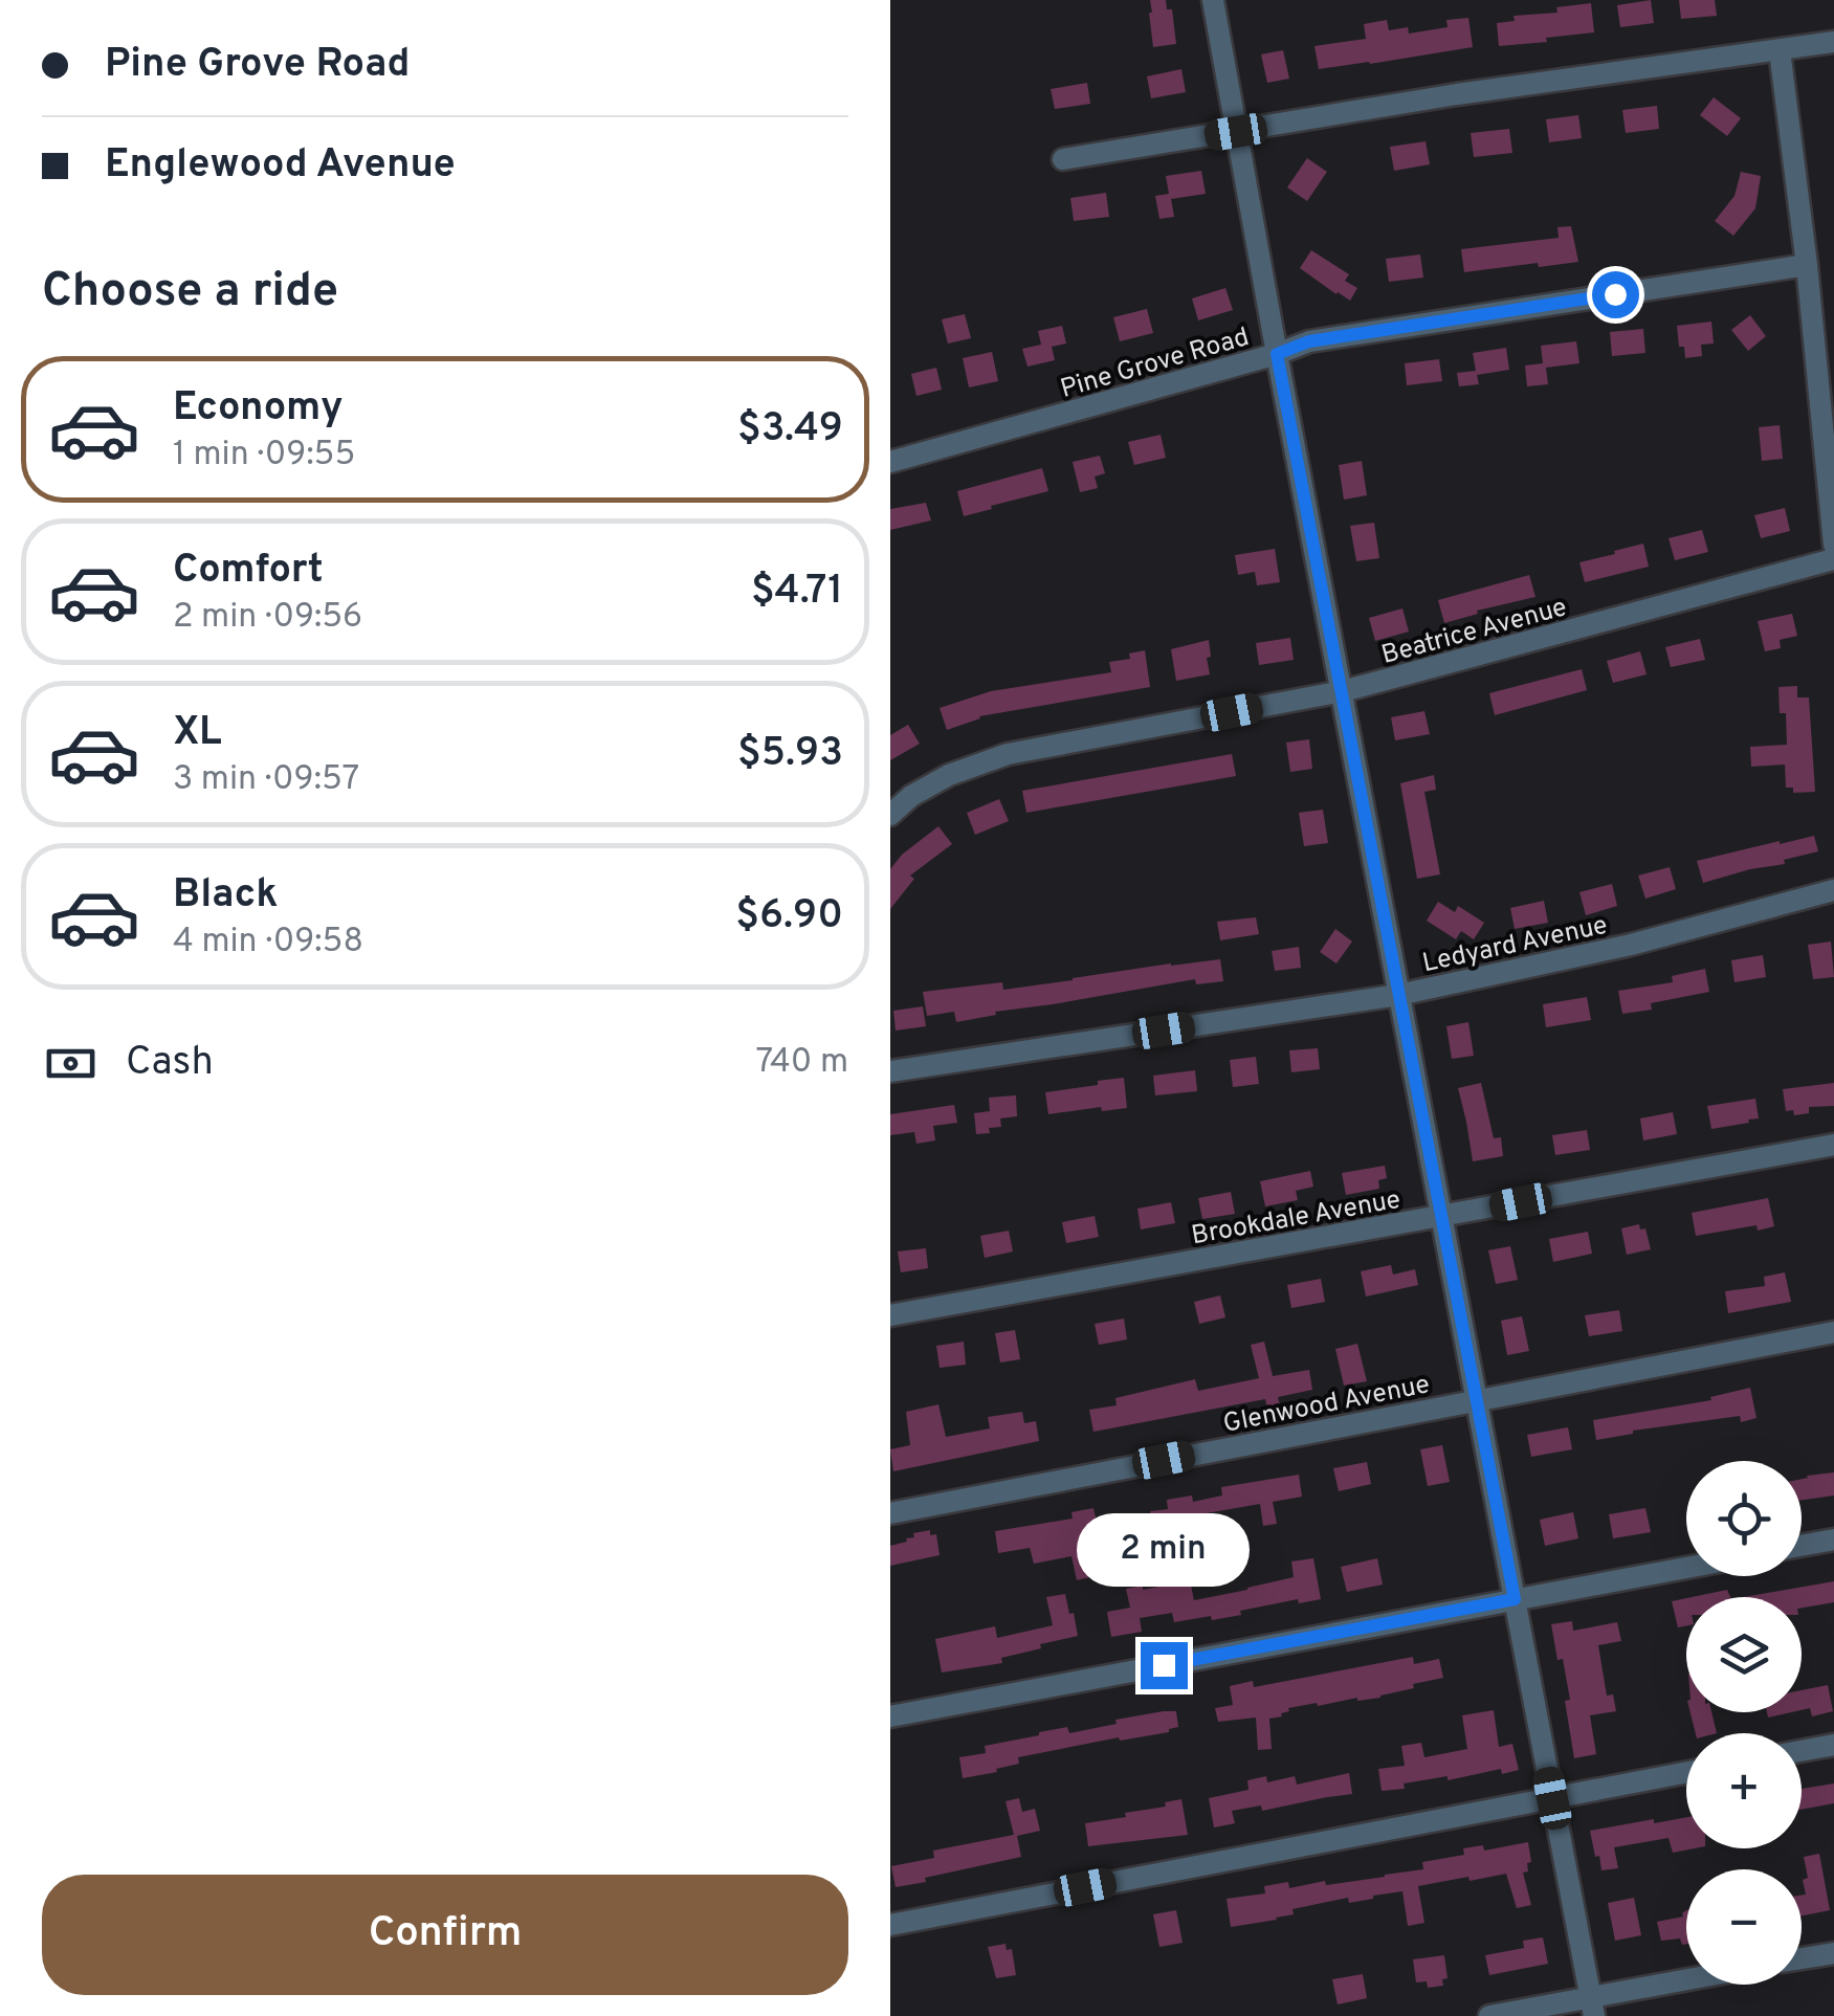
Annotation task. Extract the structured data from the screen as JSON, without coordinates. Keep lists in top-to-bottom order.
{
  "streets": {
    "street": [
      "Pine Grove Road",
      "Beatrice Avenue",
      "Ledyard Avenue",
      "Brookdale Avenue",
      "Glenwood Avenue"
    ]
  },
  "page": {
    "banner": ["Pine Grove Road", "Englewood Avenue"],
    "heading": "Choose a ride",
    "list": [
      {
        "name": "Economy",
        "note": "1 min · 09:55",
        "value": "$3.49"
      },
      {
        "name": "Comfort",
        "note": "2 min · 09:56",
        "value": "$4.71"
      },
      {
        "name": "XL",
        "note": "3 min · 09:57",
        "value": "$5.93"
      },
      {
        "name": "Black",
        "note": "4 min · 09:58",
        "value": "$6.90"
      }
    ],
    "pay": ["Cash", "740 m"],
    "map_buttons": ["+", "−"],
    "bubble": "2 min",
    "buttons": "Confirm"
  }
}
